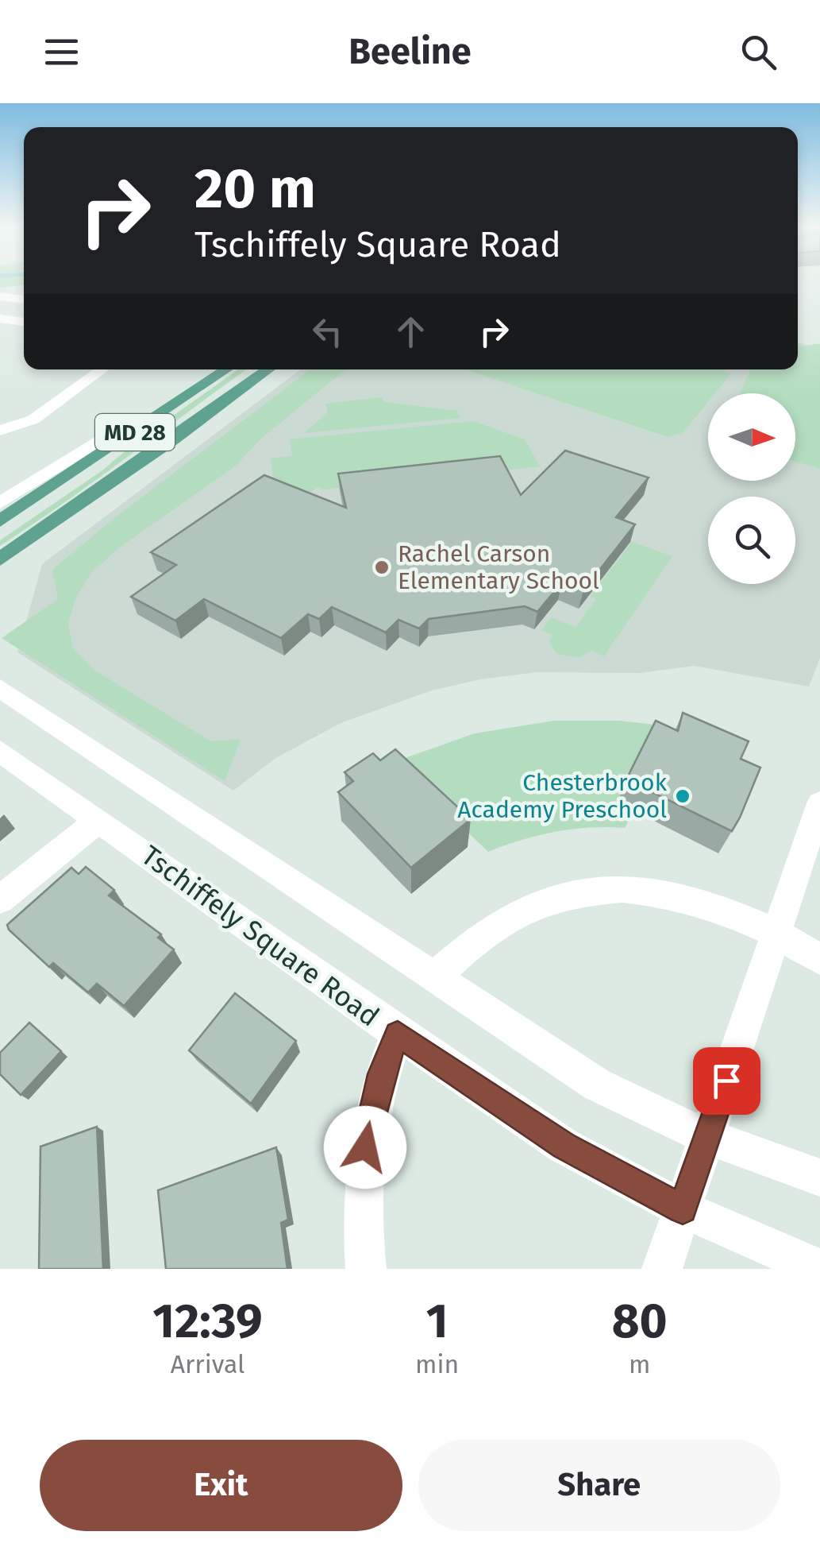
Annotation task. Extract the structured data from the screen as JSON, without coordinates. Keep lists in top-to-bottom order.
{
  "streets": {
    "main road": ["MD 28"],
    "street": ["Tschiffely Square Road"]
  },
  "places": ["Rachel Carson Elementary School", "Chesterbrook Academy Preschool"],
  "north": "right",
  "page": {
    "header": "Beeline",
    "turn": ["20 m", "Tschiffely Square Road"],
    "eta": [
      "12:39",
      "Arrival",
      "1",
      "min",
      "80",
      "m"
    ],
    "buttons": ["Exit", "Share"]
  }
}
